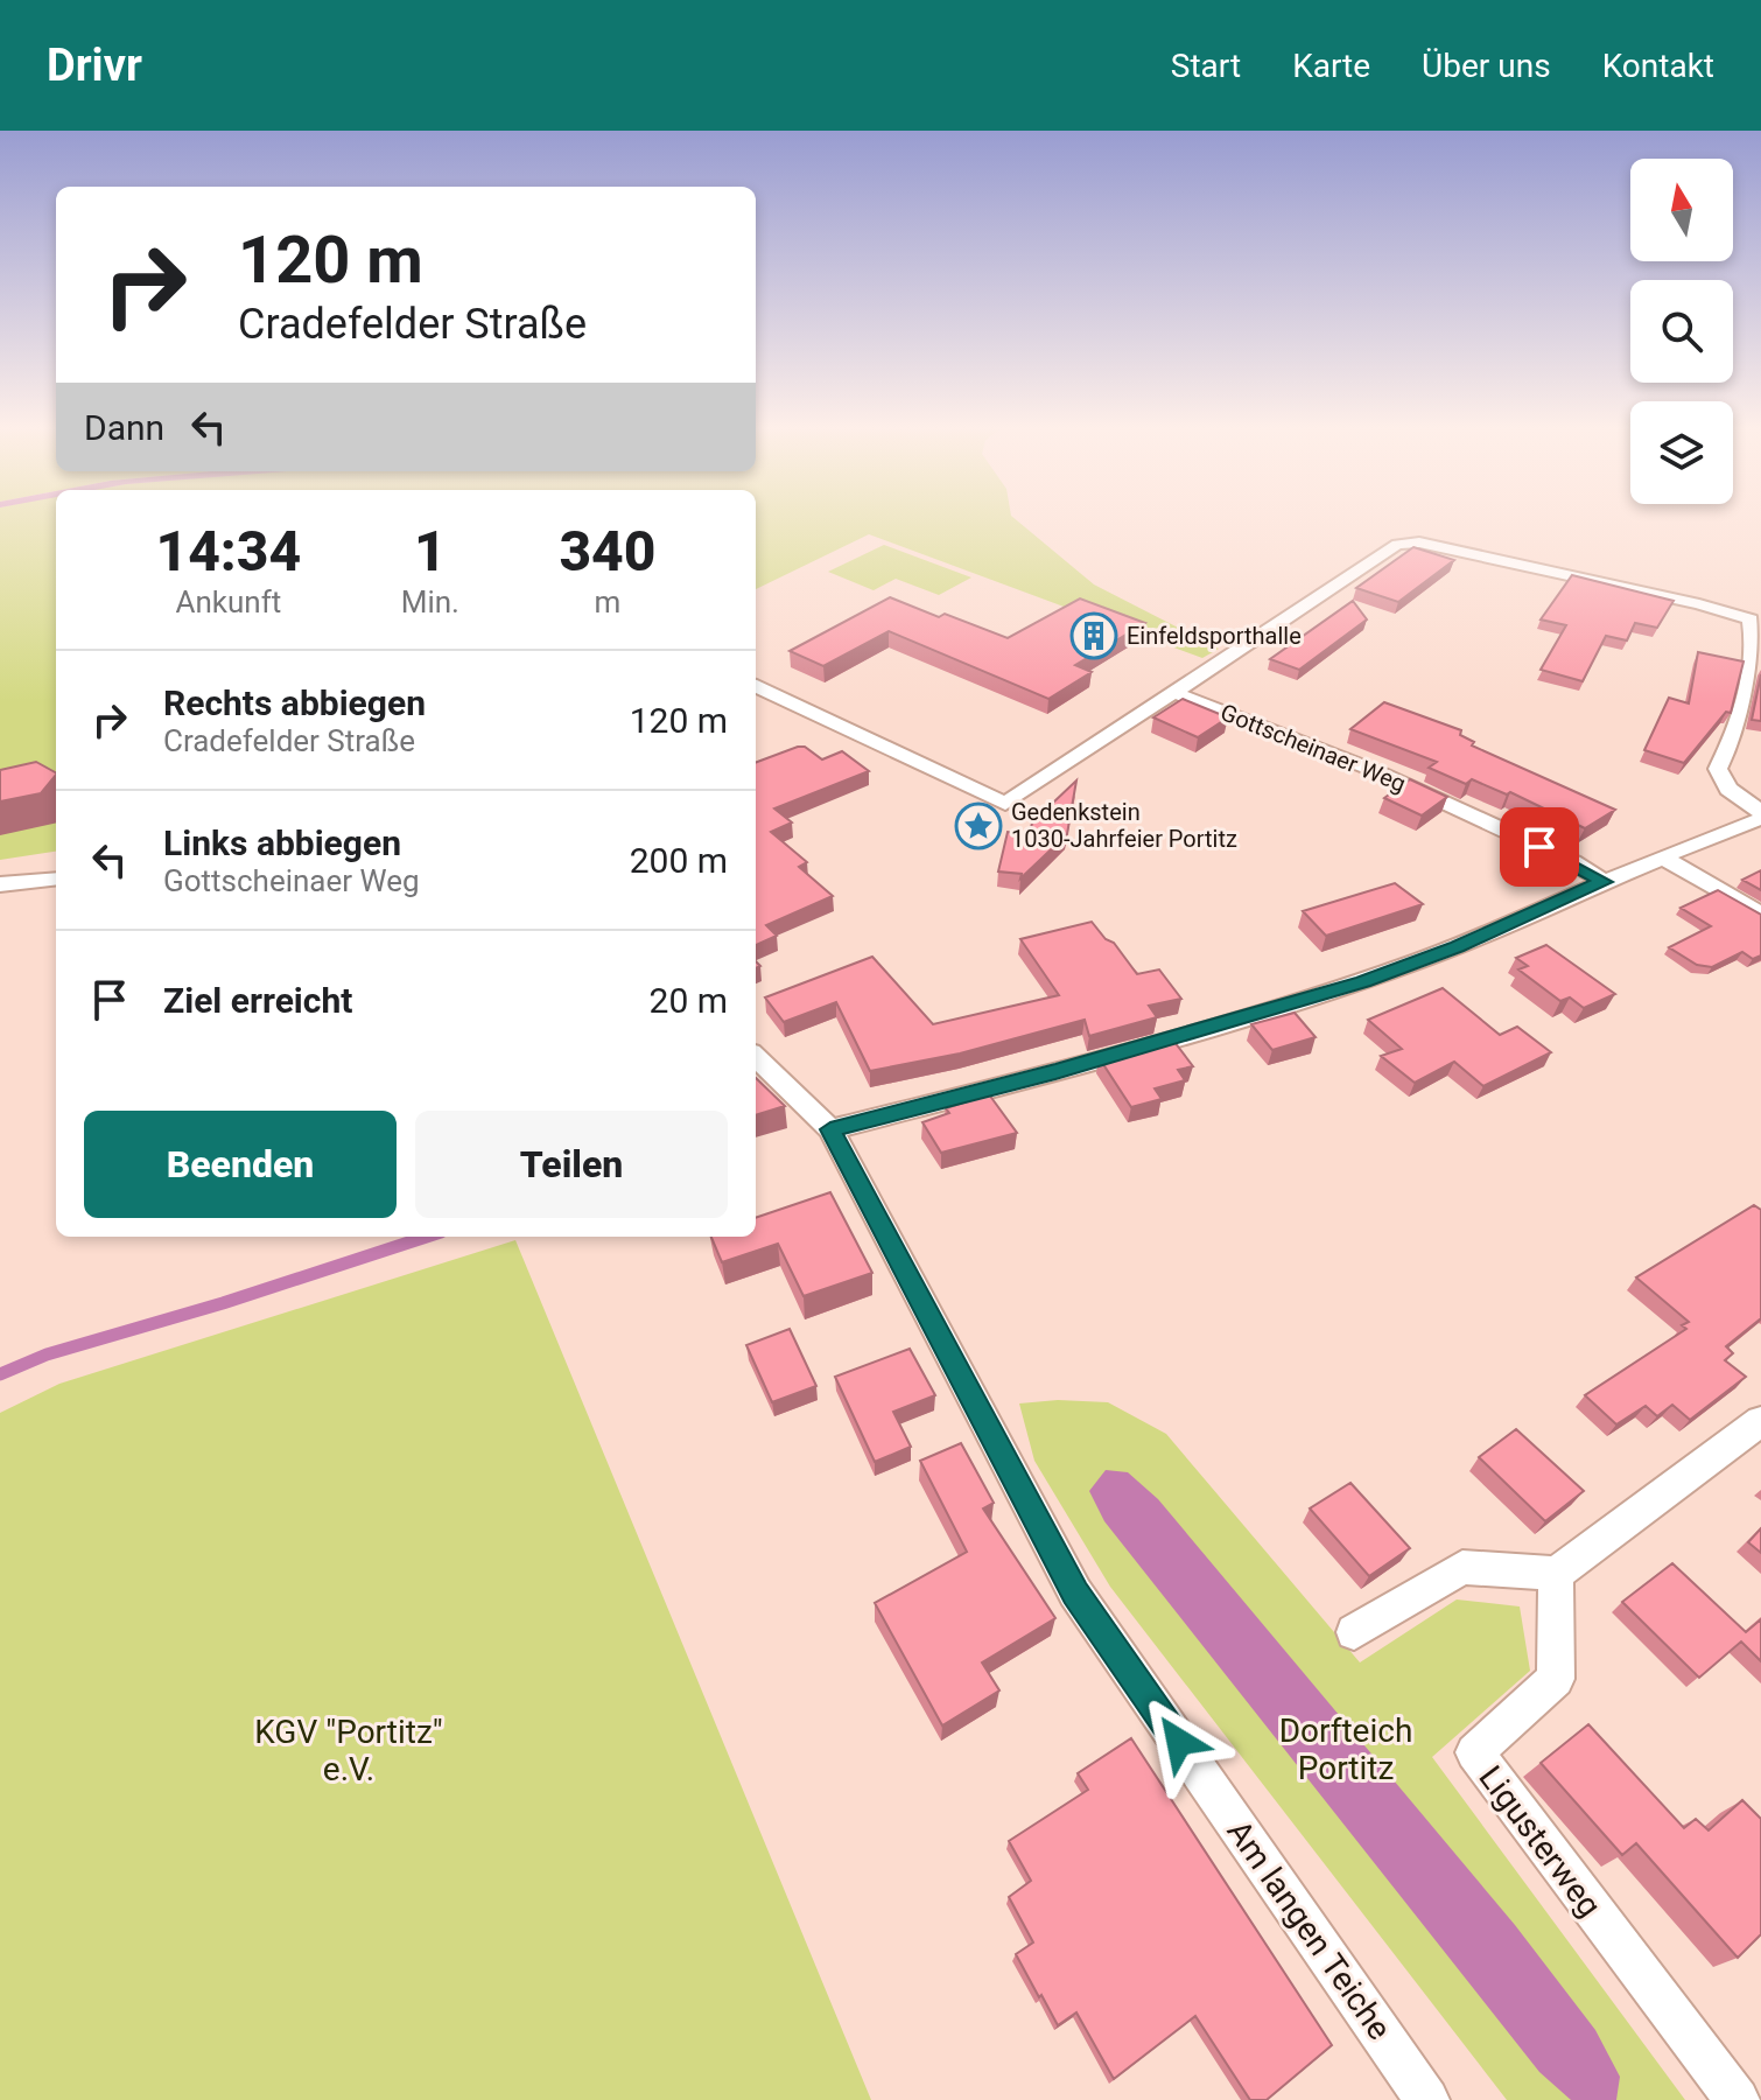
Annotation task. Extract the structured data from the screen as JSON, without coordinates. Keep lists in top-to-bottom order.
{
  "streets": {
    "street": ["Gottscheinaer Weg", "Ligusterweg", "Am langen Teiche"]
  },
  "parks": ["Dorfteich Portitz", "KGV \"Portitz\" e.V."],
  "places": {
    "building": ["Einfeldsporthalle"],
    "place": ["Gedenkstein 1030-Jahrfeier Portitz"]
  },
  "north": "top",
  "page": {
    "header": "Drivr",
    "nav": [
      "Start",
      "Karte",
      "Über uns",
      "Kontakt"
    ],
    "turn": ["120 m", "Cradefelder Straße"],
    "then": "Dann",
    "eta": [
      "14:34",
      "Ankunft",
      "1",
      "Min.",
      "340",
      "m"
    ],
    "list": [
      {
        "name": "Rechts abbiegen",
        "note": "Cradefelder Straße",
        "value": "120 m"
      },
      {
        "name": "Links abbiegen",
        "note": "Gottscheinaer Weg",
        "value": "200 m"
      },
      {
        "name": "Ziel erreicht",
        "value": "20 m"
      }
    ],
    "buttons": ["Beenden", "Teilen"]
  }
}
